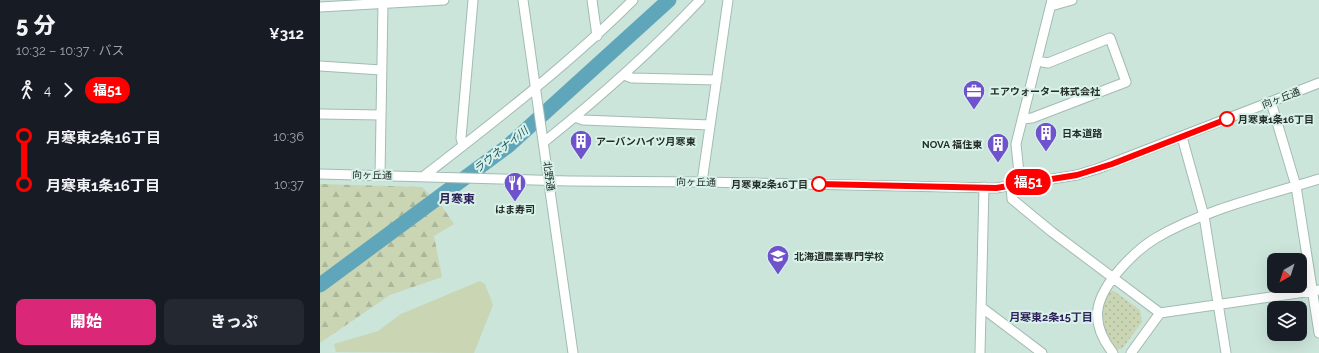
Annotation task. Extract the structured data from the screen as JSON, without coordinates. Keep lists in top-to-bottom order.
{
  "streets": {
    "street": ["向ヶ丘通", "北野通"]
  },
  "crossings": [
    ["向ヶ丘通", "北野通"]
  ],
  "districts": ["月寒東", "月寒東2条15丁目"],
  "water": ["ラウネナイ川"],
  "places": {
    "office": ["エアウォーター株式会社"],
    "other": ["月寒東1条16丁目", "月寒東2条16丁目"],
    "building": ["日本道路", "アーバンハイツ月寒東", "NOVA 福住東"],
    "restaurant": ["はま寿司"],
    "school or university": ["北海道農業専門学校"]
  },
  "lines": ["bus line 福51"],
  "north": "bottom left",
  "page": {
    "heading": ["5 分", "10:32 – 10:37 · バス", "¥312"],
    "on_map": "福51",
    "legs": ["4", "福51"],
    "list": [
      {
        "name": "月寒東2条16丁目",
        "value": "10:36"
      },
      {
        "name": "月寒東1条16丁目",
        "value": "10:37"
      }
    ],
    "buttons": ["開始", "きっぷ"]
  }
}
